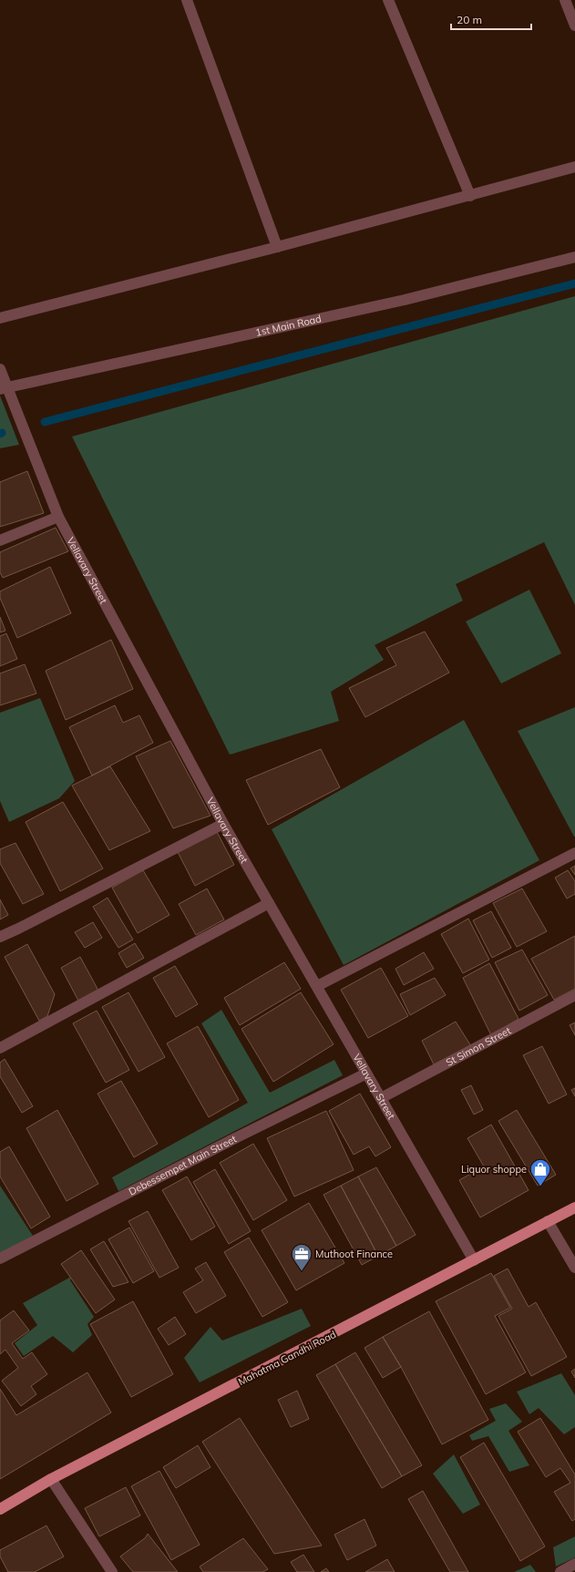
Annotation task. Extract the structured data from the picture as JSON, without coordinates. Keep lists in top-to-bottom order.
{
  "streets": {
    "main road": ["Mahatma Gandhi Road"],
    "street": [
      "1st Main Road",
      "Vellavary Street",
      "St Simon Street",
      "Debessempet Main Street"
    ]
  },
  "crossings": [
    ["1st Main Road", "Vellavary Street"],
    ["Vellavary Street", "St Simon Street"],
    ["Vellavary Street", "Debessempet Main Street"],
    ["Vellavary Street", "Mahatma Gandhi Road"]
  ],
  "places": {
    "shop": ["Liquor shoppe"],
    "office": ["Muthoot Finance"]
  },
  "scale_bar": "20 m"
}
